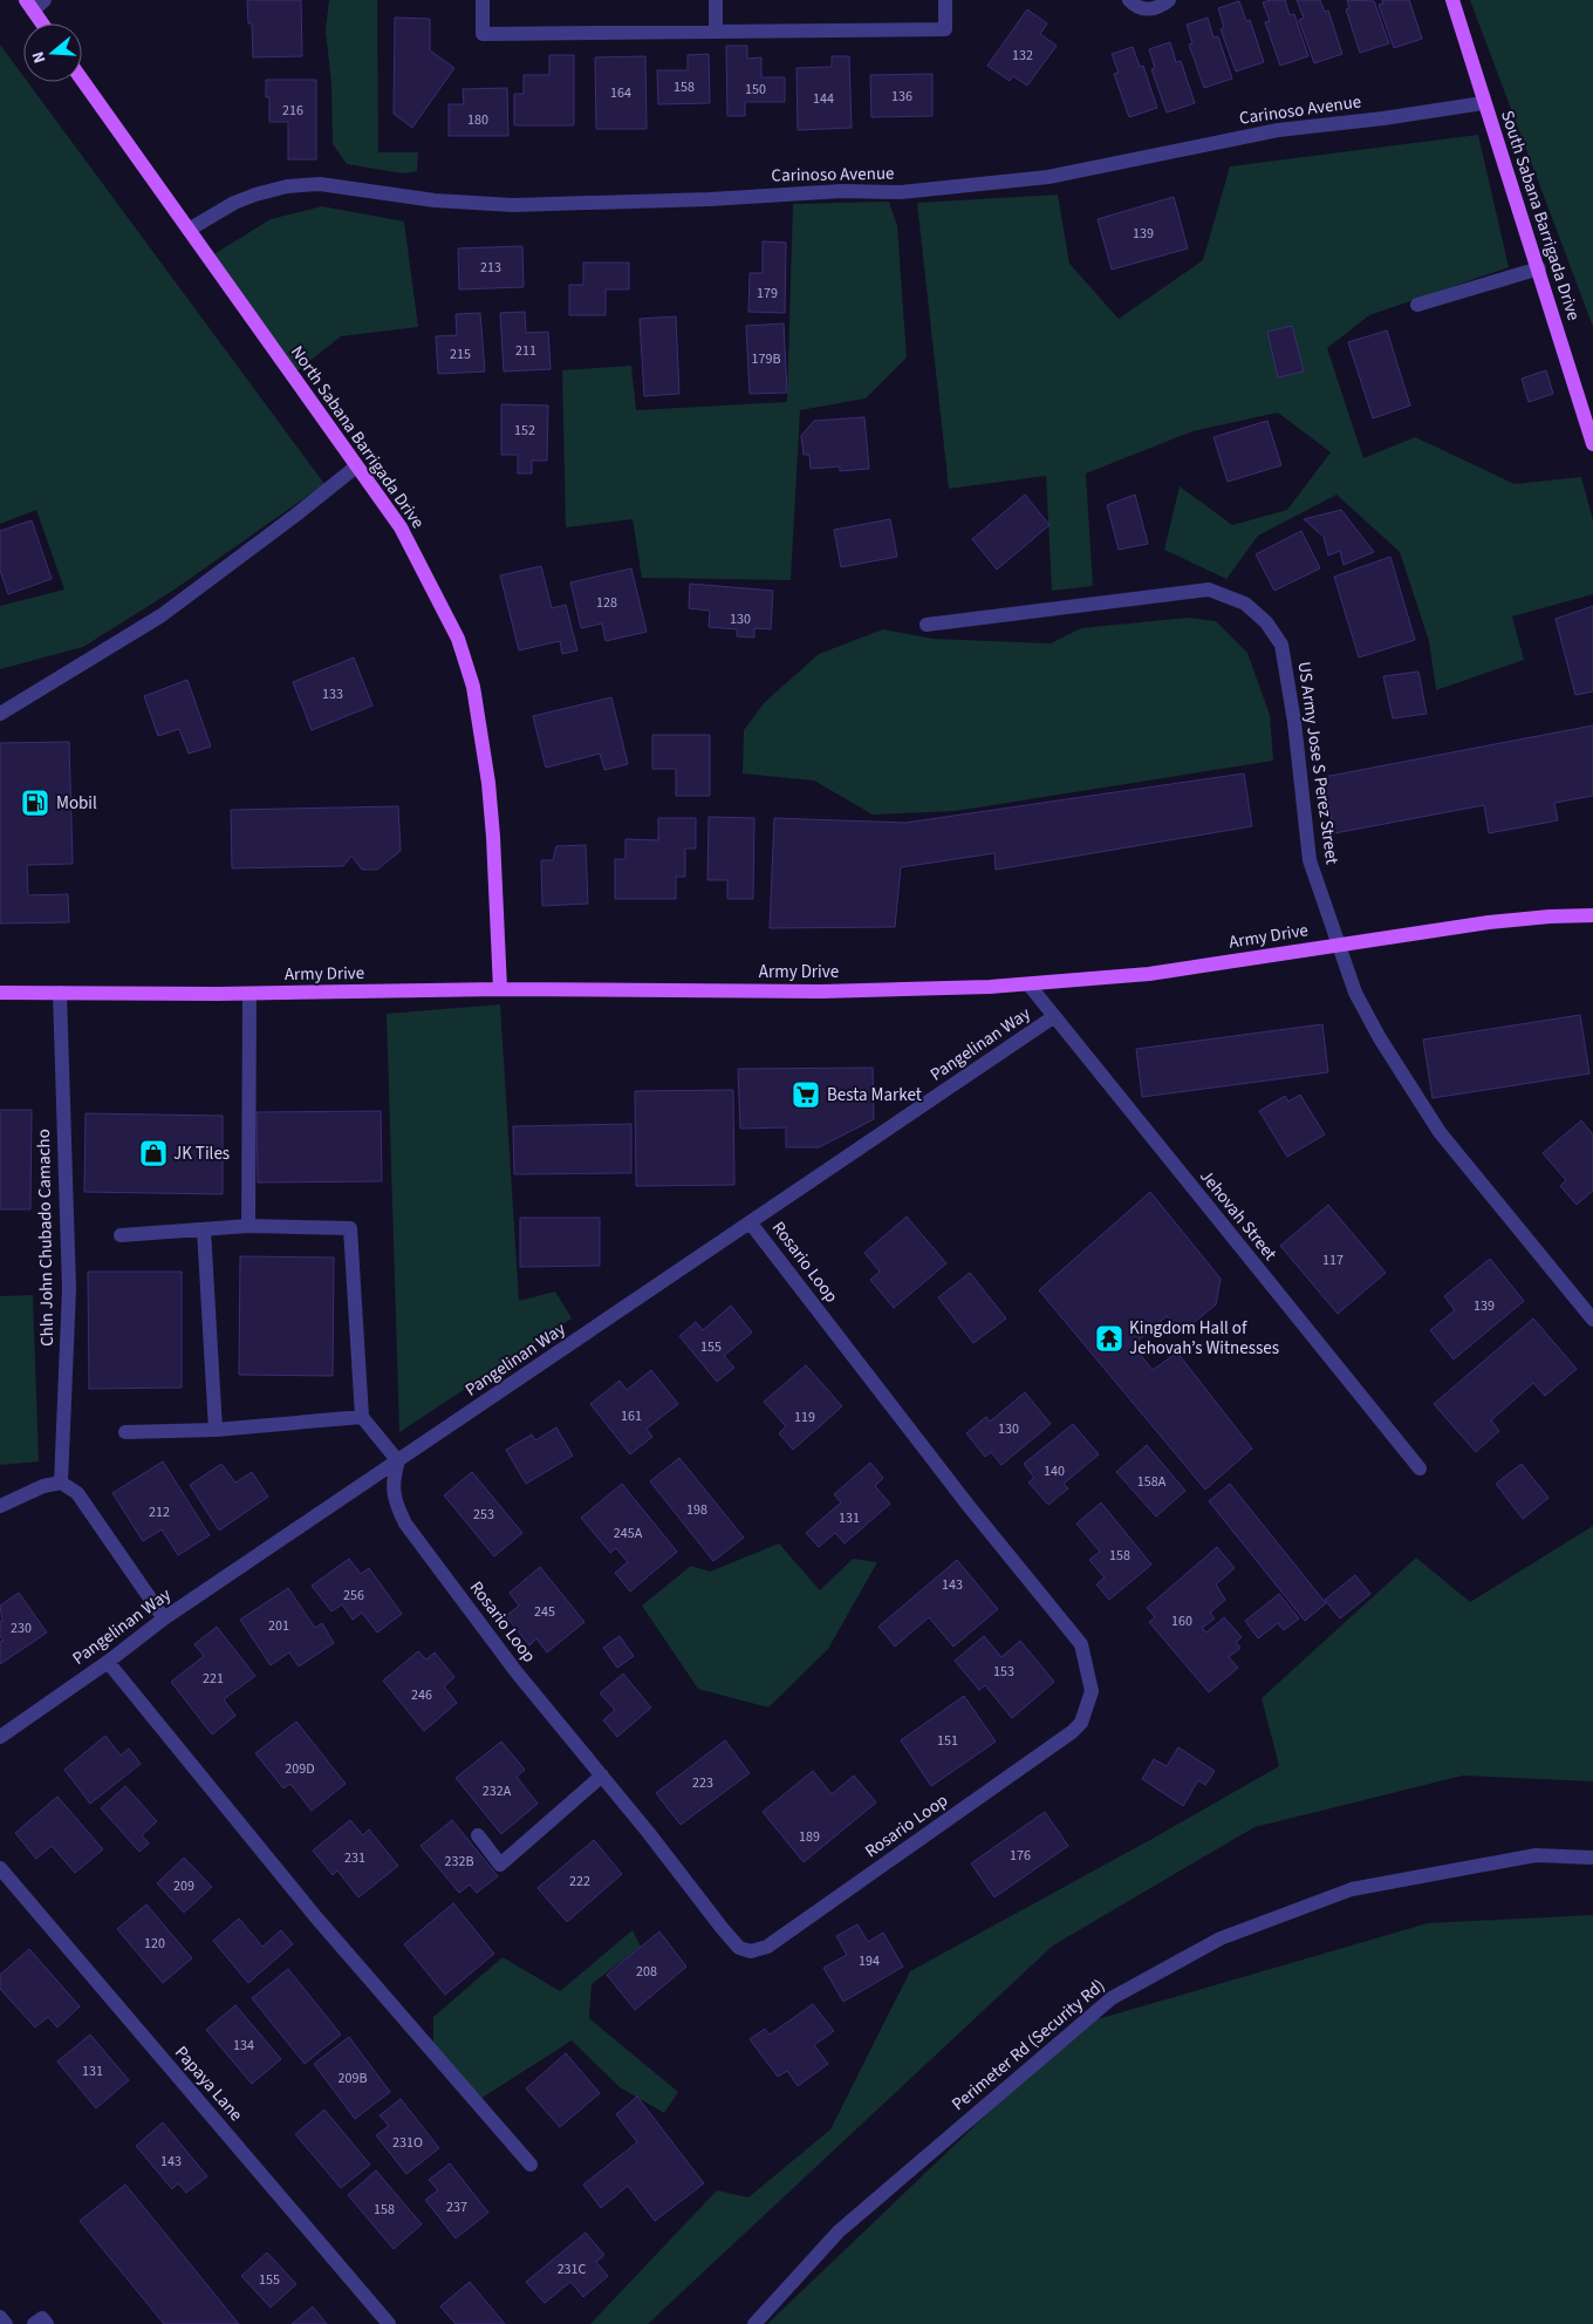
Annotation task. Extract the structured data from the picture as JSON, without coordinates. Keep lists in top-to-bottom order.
{
  "streets": {
    "main road": ["South Sabana Barrigada Drive", "North Sabana Barrigada Drive", "Army Drive"],
    "street": [
      "Carinoso Avenue",
      "US Army Jose S Perez Street",
      "Pangelinan Way",
      "Jehovah Street",
      "Chln John Chubado Camacho",
      "Rosario Loop",
      "Perimeter Rd (Security Rd)",
      "Papaya Lane"
    ]
  },
  "crossings": [
    ["Carinoso Avenue", "South Sabana Barrigada Drive"],
    ["Carinoso Avenue", "North Sabana Barrigada Drive"],
    ["North Sabana Barrigada Drive", "Army Drive"],
    ["US Army Jose S Perez Street", "Army Drive"],
    ["Army Drive", "Jehovah Street"],
    ["Army Drive", "Chln John Chubado Camacho"],
    ["Pangelinan Way", "Jehovah Street"],
    ["Pangelinan Way", "Rosario Loop"]
  ],
  "places": {
    "fuel station": ["Mobil"],
    "supermarket": ["Besta Market"],
    "shop": ["JK Tiles"],
    "temple": ["Kingdom Hall of Jehovah’s Witnesses"]
  },
  "house_numbers": [
    "132",
    "158",
    "150",
    "164",
    "136",
    "144",
    "216",
    "180",
    "139",
    "213",
    "179",
    "211",
    "215",
    "179B",
    "152",
    "128",
    "130",
    "133",
    "117",
    "139",
    "155",
    "161",
    "119",
    "130",
    "140",
    "158A",
    "198",
    "212",
    "253",
    "131",
    "245A",
    "158",
    "143",
    "256",
    "245",
    "160",
    "201",
    "230",
    "153",
    "221",
    "246",
    "151",
    "209D",
    "223",
    "232A",
    "189",
    "176",
    "231",
    "232B",
    "222",
    "209",
    "120",
    "194",
    "208",
    "134",
    "131",
    "209B",
    "231O",
    "143",
    "237",
    "158",
    "231C",
    "155"
  ],
  "north": "left"
}
